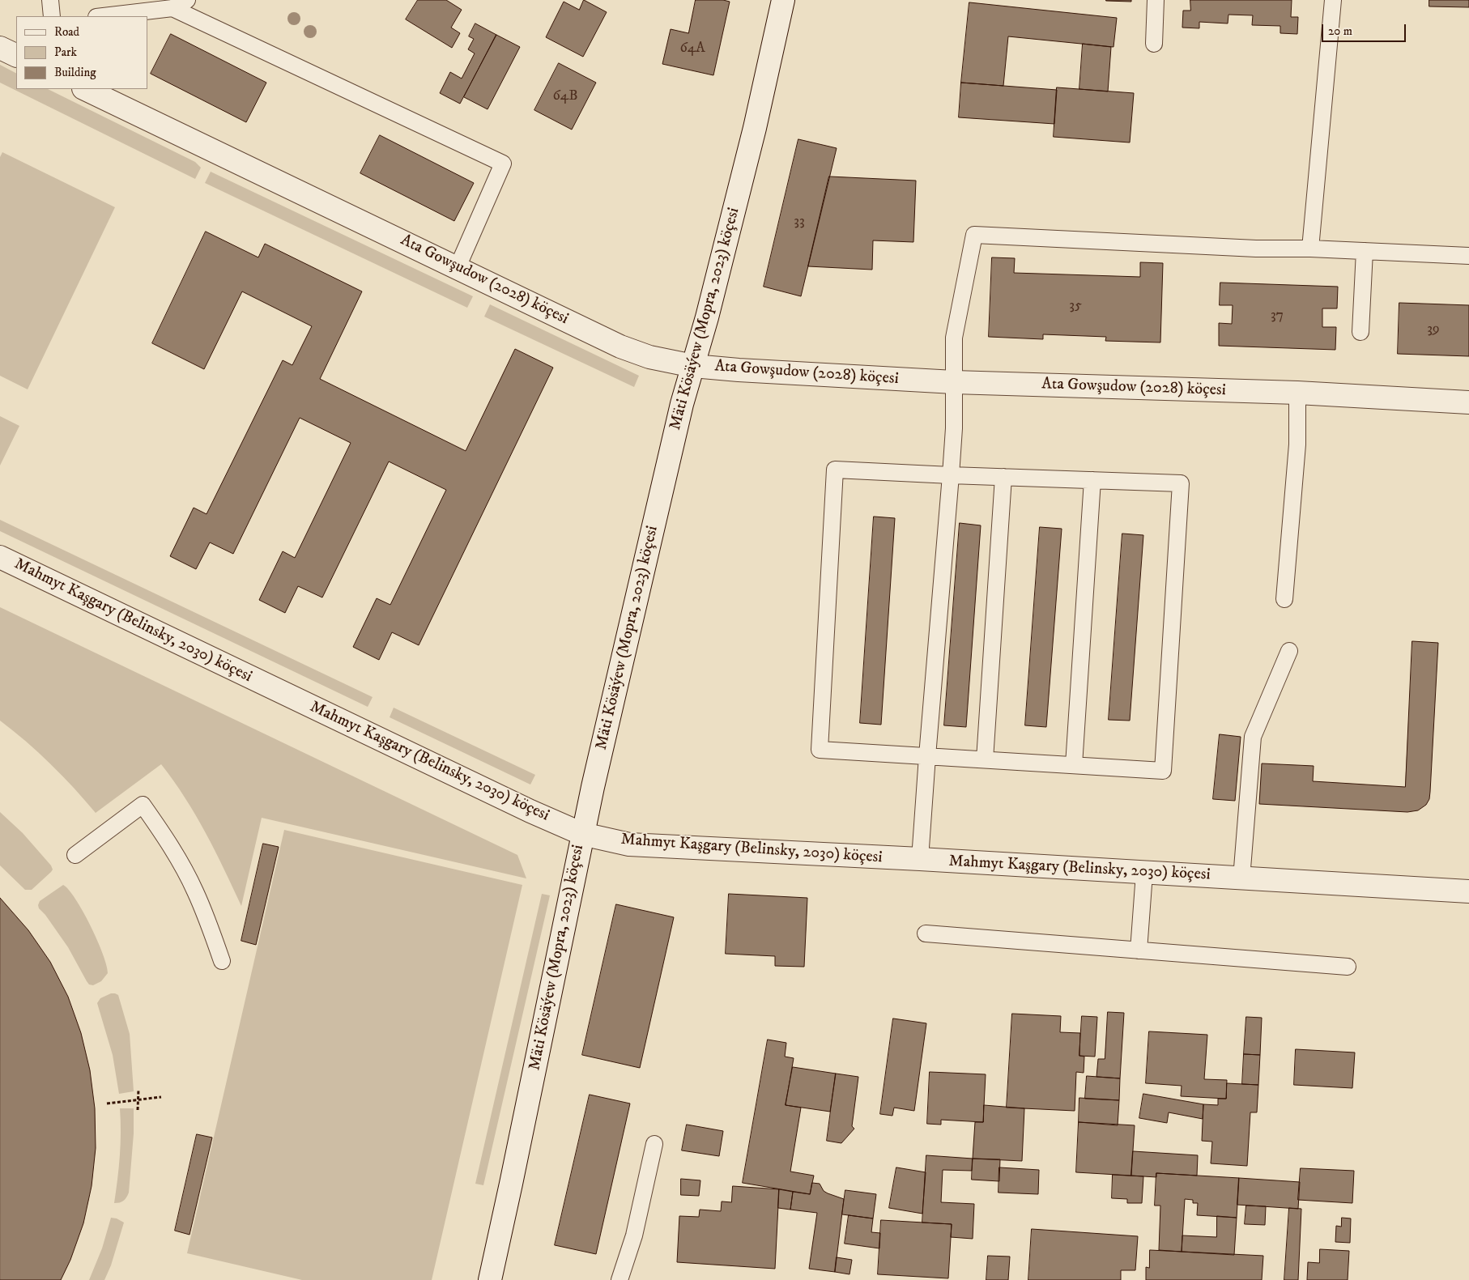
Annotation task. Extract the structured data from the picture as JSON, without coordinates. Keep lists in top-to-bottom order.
{
  "streets": {
    "street": ["Ata Gowşudow (2028) köçesi", "Mäti Kösäýew (Mopra, 2023) köçesi", "Mahmyt Kaşgary (Belinsky, 2030) köçesi"]
  },
  "crossings": [
    ["Ata Gowşudow (2028) köçesi", "Mäti Kösäýew (Mopra, 2023) köçesi"],
    ["Mäti Kösäýew (Mopra, 2023) köçesi", "Mahmyt Kaşgary (Belinsky, 2030) köçesi"]
  ],
  "house_numbers": [
    "64A",
    "64B",
    "33",
    "35",
    "37",
    "39"
  ],
  "legend": ["Road", "Park", "Building"],
  "scale_bar": "20 m"
}
